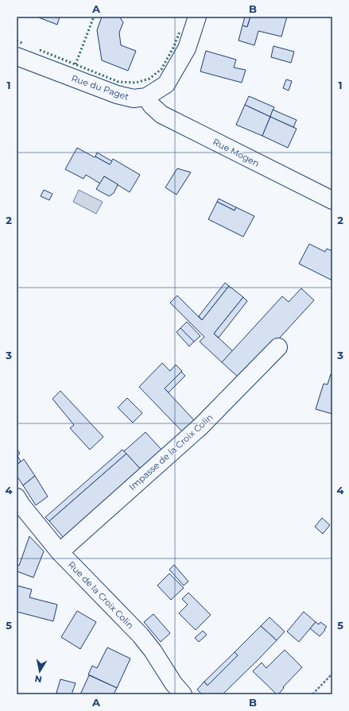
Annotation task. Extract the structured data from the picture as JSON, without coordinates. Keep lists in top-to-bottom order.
{
  "streets": {
    "street": [
      "Rue du Paget",
      "Rue Mogen",
      "Impasse de la Croix Colin",
      "Rue de la Croix Colin"
    ]
  },
  "crossings": [
    ["Rue du Paget", "Rue Mogen"],
    ["Impasse de la Croix Colin", "Rue de la Croix Colin"]
  ],
  "north": "bottom",
  "grid": {
    "columns": ["A", "B"],
    "rows": [
      "1",
      "2",
      "3",
      "4",
      "5"
    ]
  }
}
